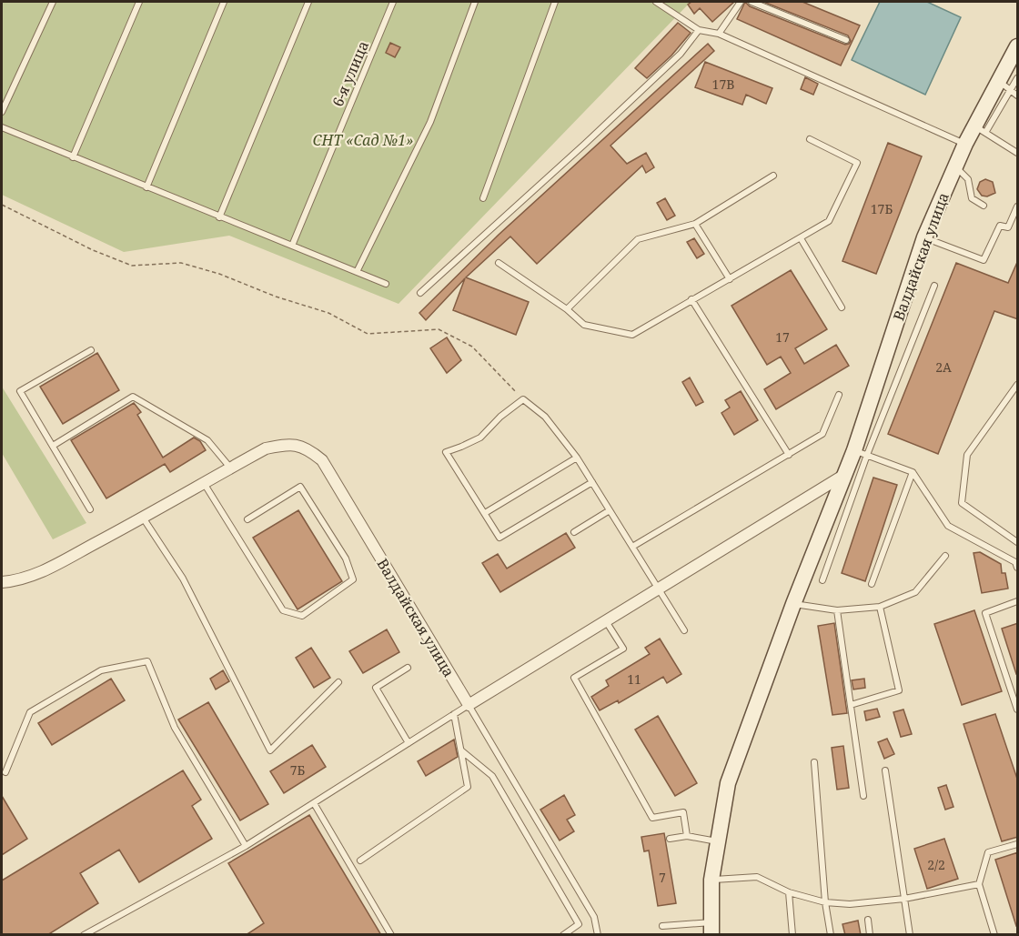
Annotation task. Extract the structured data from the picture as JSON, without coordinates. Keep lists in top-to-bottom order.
{
  "streets": {
    "street": ["Валдайская улица"],
    "lane": ["6-я улица"]
  },
  "parks": ["СНТ «Сад №1»"],
  "house_numbers": [
    "17В",
    "17Б",
    "17",
    "2А",
    "11",
    "7Б",
    "2/2",
    "7"
  ]
}
